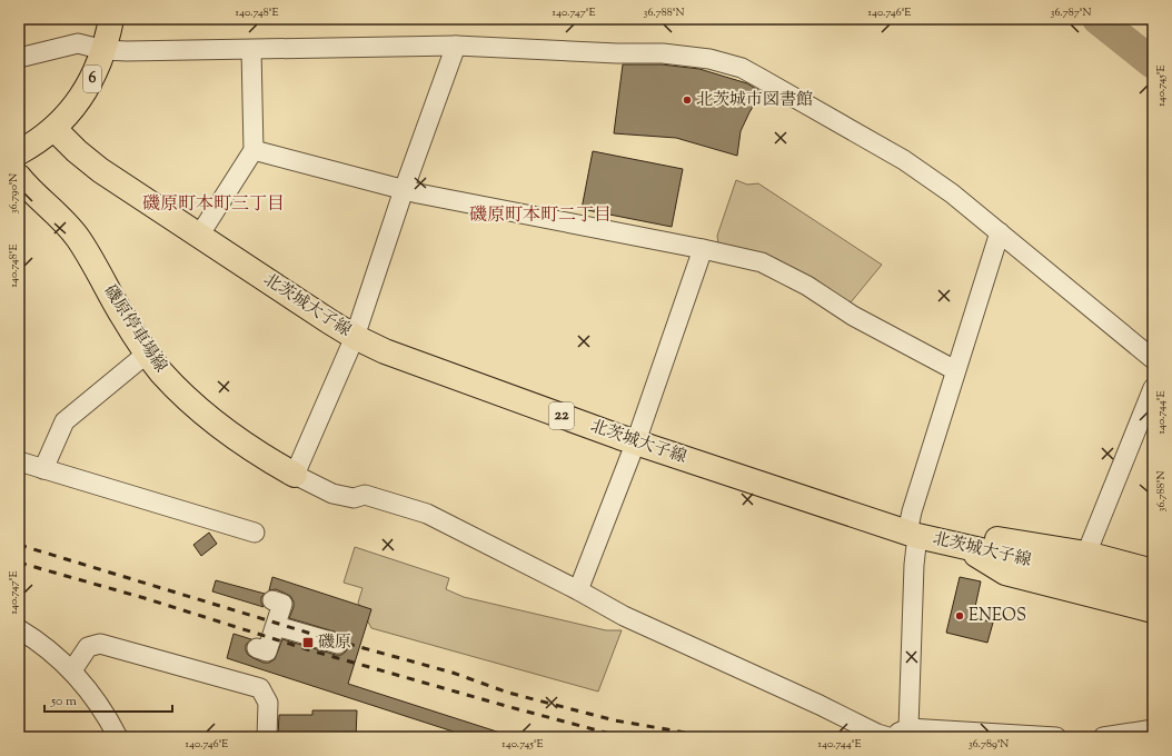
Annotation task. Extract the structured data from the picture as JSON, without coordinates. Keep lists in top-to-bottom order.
{
  "streets": {
    "main road": [
      "6",
      "北茨城大子線",
      "磯原停車場線",
      "22"
    ]
  },
  "crossings": [
    ["6", "北茨城大子線"]
  ],
  "districts": ["磯原町本町三丁目", "磯原町本町二丁目"],
  "places": {
    "other": ["北茨城市図書館", "ENEOS"],
    "transit": ["磯原"]
  },
  "scale_bar": "50 m",
  "coordinates": [
    "140.748°E",
    "140.747°E",
    "36.788°N",
    "140.746°E",
    "36.787°N",
    "140.745°E",
    "36.790°N",
    "140.744°E",
    "36.789°N"
  ]
}
